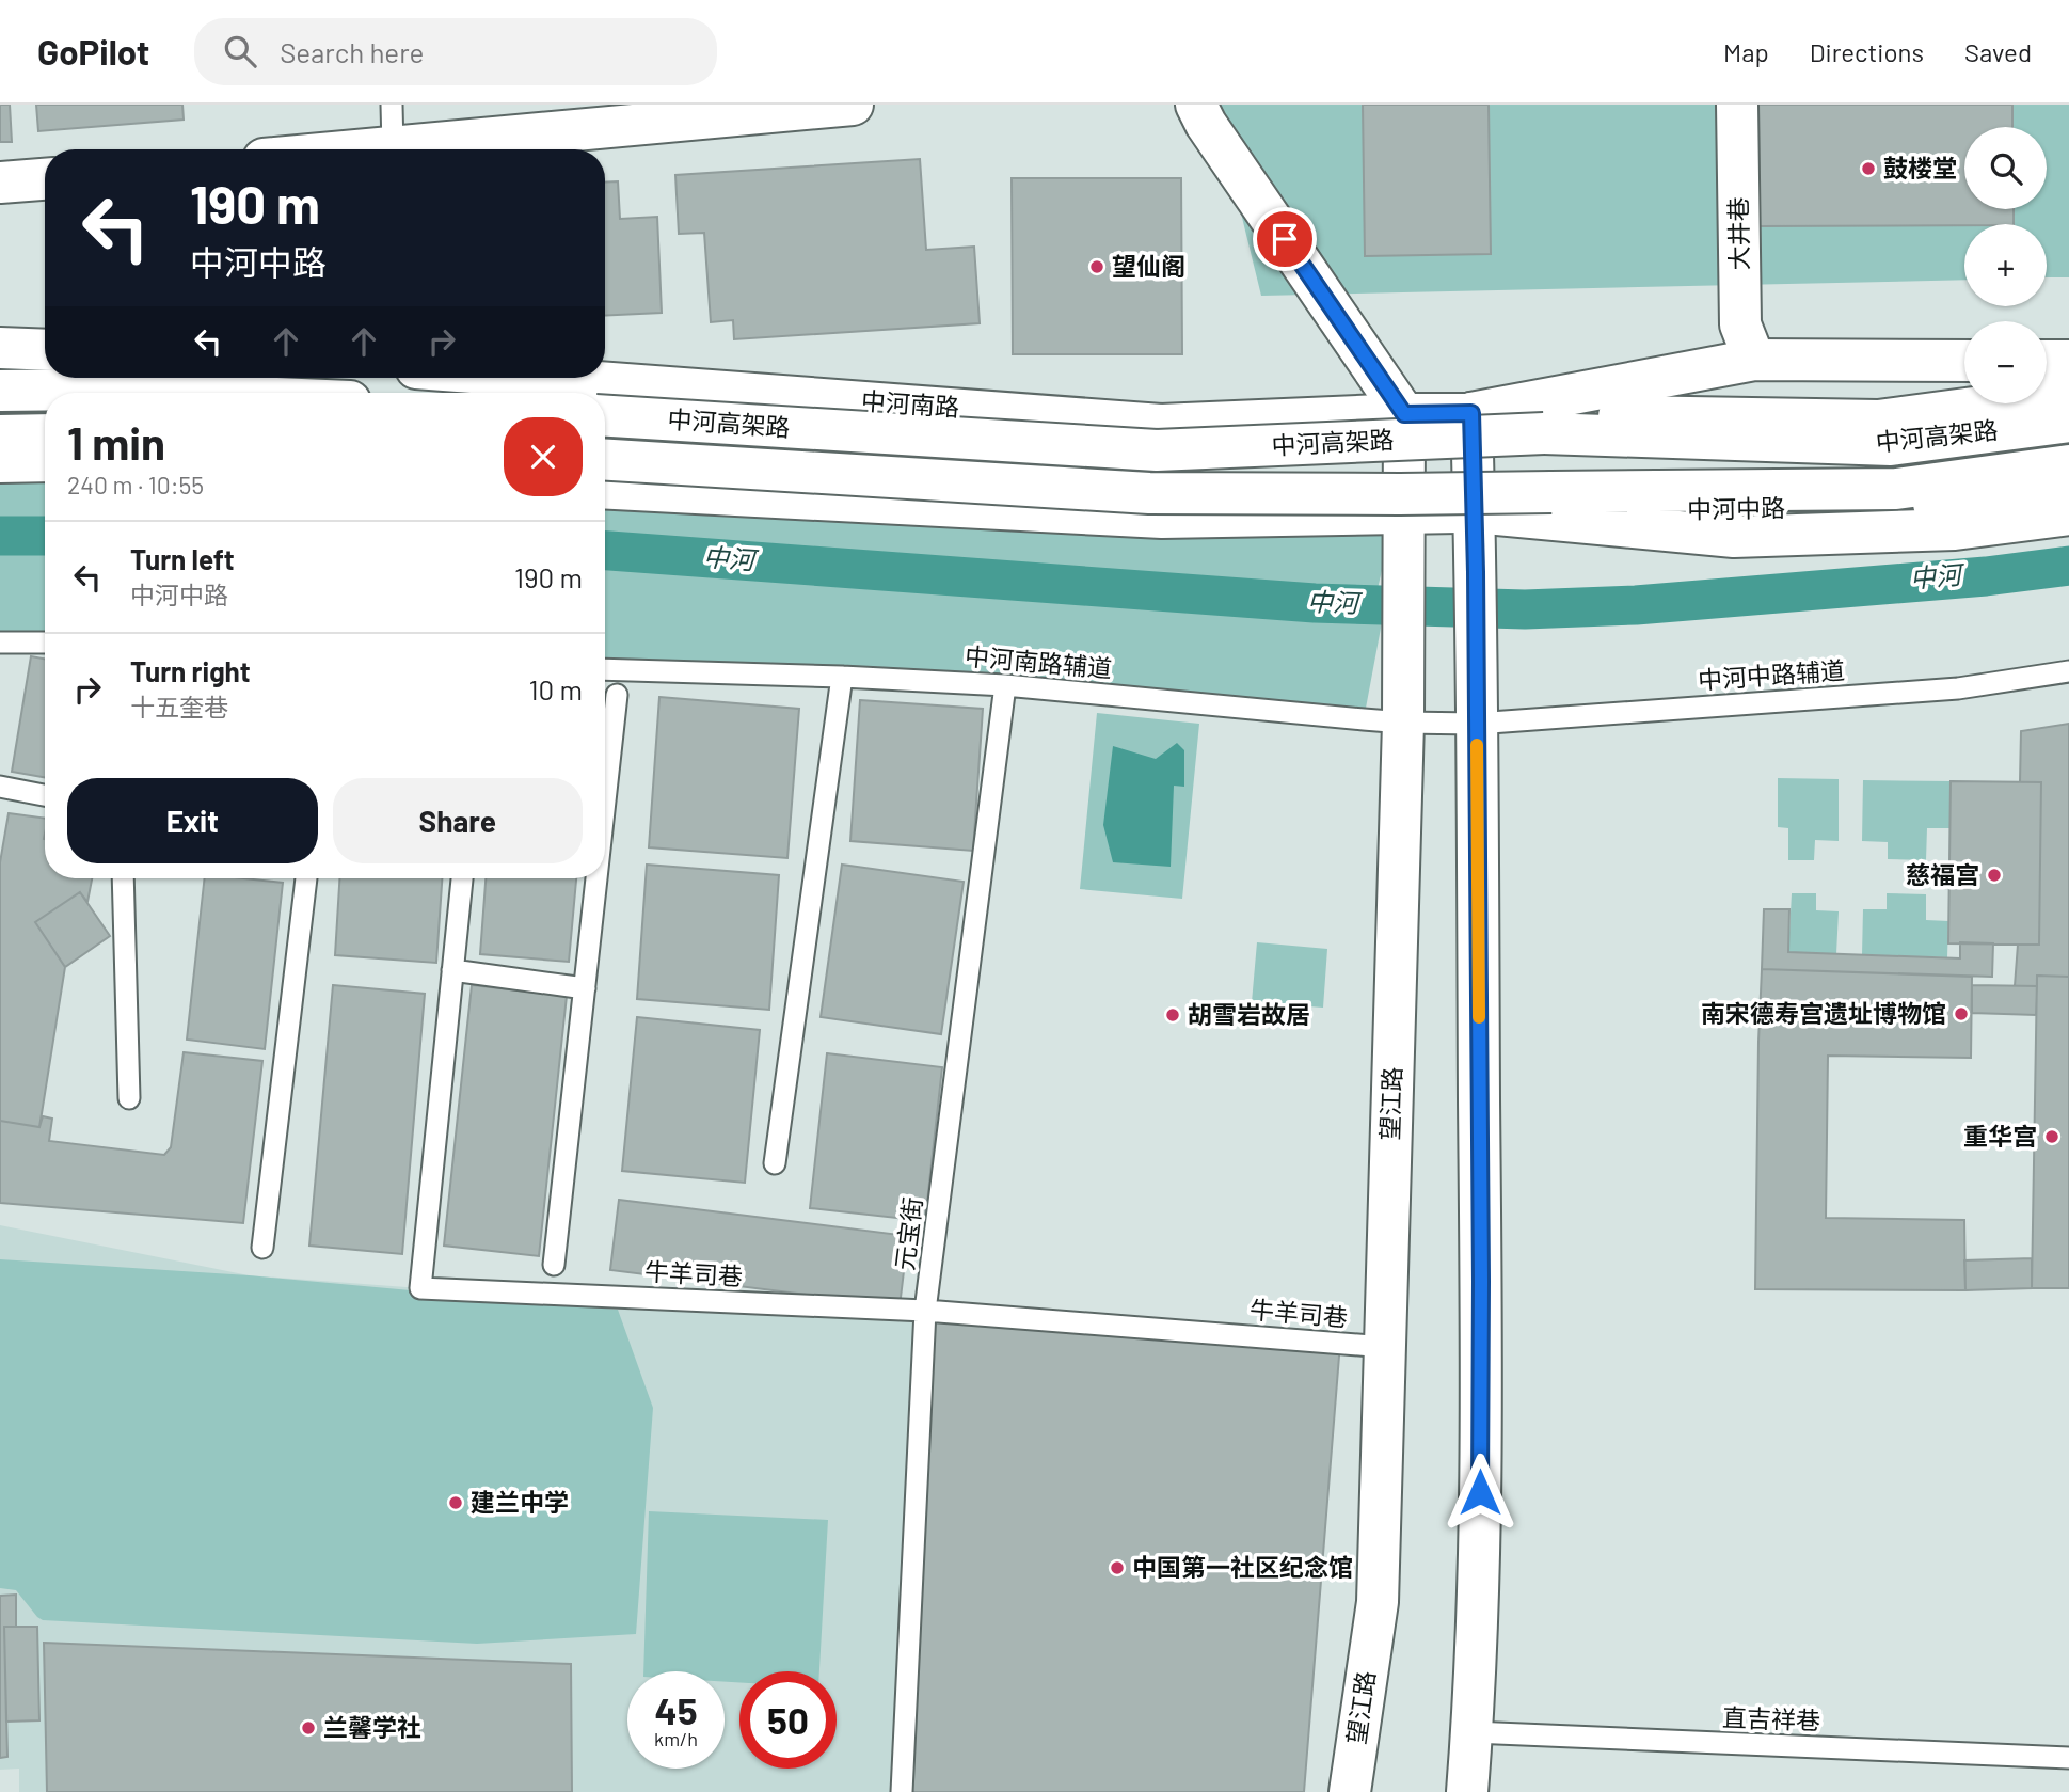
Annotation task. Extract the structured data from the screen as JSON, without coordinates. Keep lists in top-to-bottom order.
{
  "streets": {
    "main road": [
      "大井巷",
      "中河南路",
      "中河高架路",
      "中河中路",
      "望江路"
    ],
    "lane": [
      "中河南路辅道",
      "中河中路辅道",
      "元宝街",
      "牛羊司巷",
      "直吉祥巷"
    ]
  },
  "crossings": [
    ["中河南路", "望江路"],
    ["中河中路", "望江路"],
    ["中河南路辅道", "中河中路辅道"],
    ["中河南路辅道", "望江路"],
    ["中河南路辅道", "元宝街"],
    ["望江路", "牛羊司巷"],
    ["元宝街", "牛羊司巷"]
  ],
  "water": ["中河"],
  "places": [
    "鼓楼堂",
    "望仙阁",
    "慈福宫",
    "南宋德寿宫遗址博物馆",
    "胡雪岩故居",
    "重华宫",
    "建兰中学",
    "中国第一社区纪念馆",
    "兰馨学社"
  ],
  "page": {
    "header": "GoPilot",
    "search": "Search here",
    "nav": ["Map", "Directions", "Saved"],
    "map_buttons": ["+", "−"],
    "turn": ["190 m", "中河中路"],
    "heading": ["1 min", "240 m · 10:55"],
    "list": [
      {
        "name": "Turn left",
        "note": "中河中路",
        "value": "190 m"
      },
      {
        "name": "Turn right",
        "note": "十五奎巷",
        "value": "10 m"
      }
    ],
    "buttons": ["Exit", "Share"],
    "speed": "45 km/h",
    "limit": "50"
  }
}
